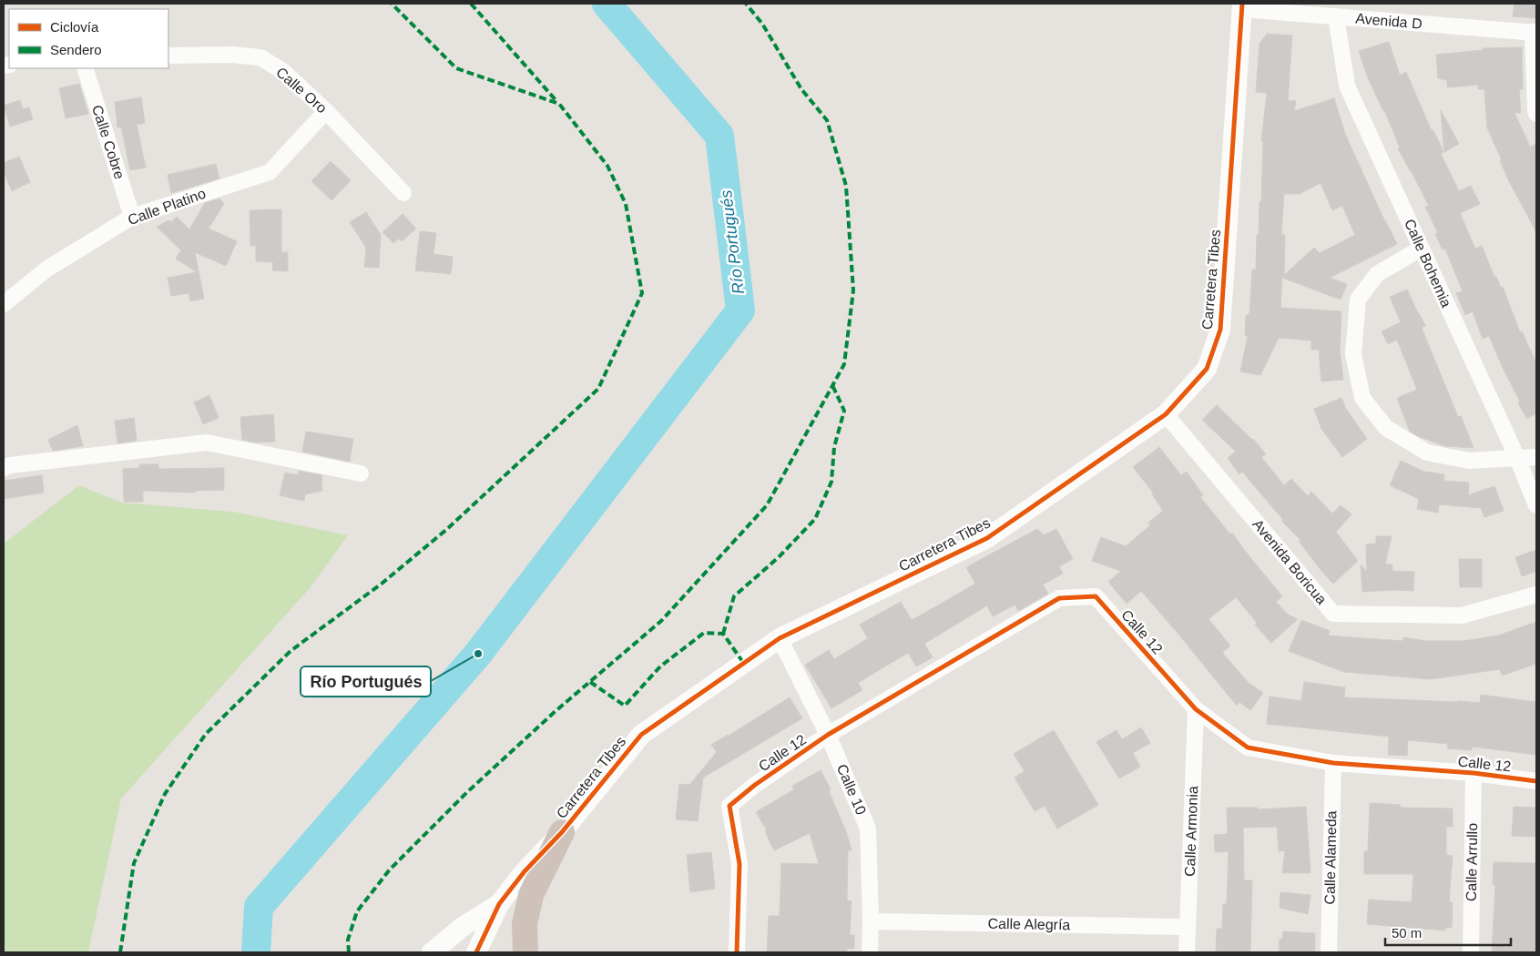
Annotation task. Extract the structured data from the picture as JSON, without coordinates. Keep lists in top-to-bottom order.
{
  "streets": {
    "street": [
      "Avenida D",
      "Calle Oro",
      "Calle Cobre",
      "Calle Platino",
      "Calle Bohemia",
      "Carretera Tibes",
      "Avenida Boricua",
      "Calle 12",
      "Calle 10",
      "Calle Armonia",
      "Calle Alameda",
      "Calle Arrullo",
      "Calle Alegría"
    ]
  },
  "crossings": [
    ["Avenida D", "Calle Bohemia"],
    ["Avenida D", "Carretera Tibes"],
    ["Calle Oro", "Calle Platino"],
    ["Calle Cobre", "Calle Platino"],
    ["Carretera Tibes", "Avenida Boricua"],
    ["Carretera Tibes", "Calle 10"],
    ["Calle 12", "Calle 10"],
    ["Calle 12", "Calle Armonia"],
    ["Calle 12", "Calle Alameda"],
    ["Calle 12", "Calle Arrullo"],
    ["Calle 10", "Calle Alegría"],
    ["Calle Armonia", "Calle Alegría"]
  ],
  "water": ["Río Portugués"],
  "places": ["Río Portugués"],
  "legend": ["Ciclovía", "Sendero"],
  "scale_bar": "50 m"
}
